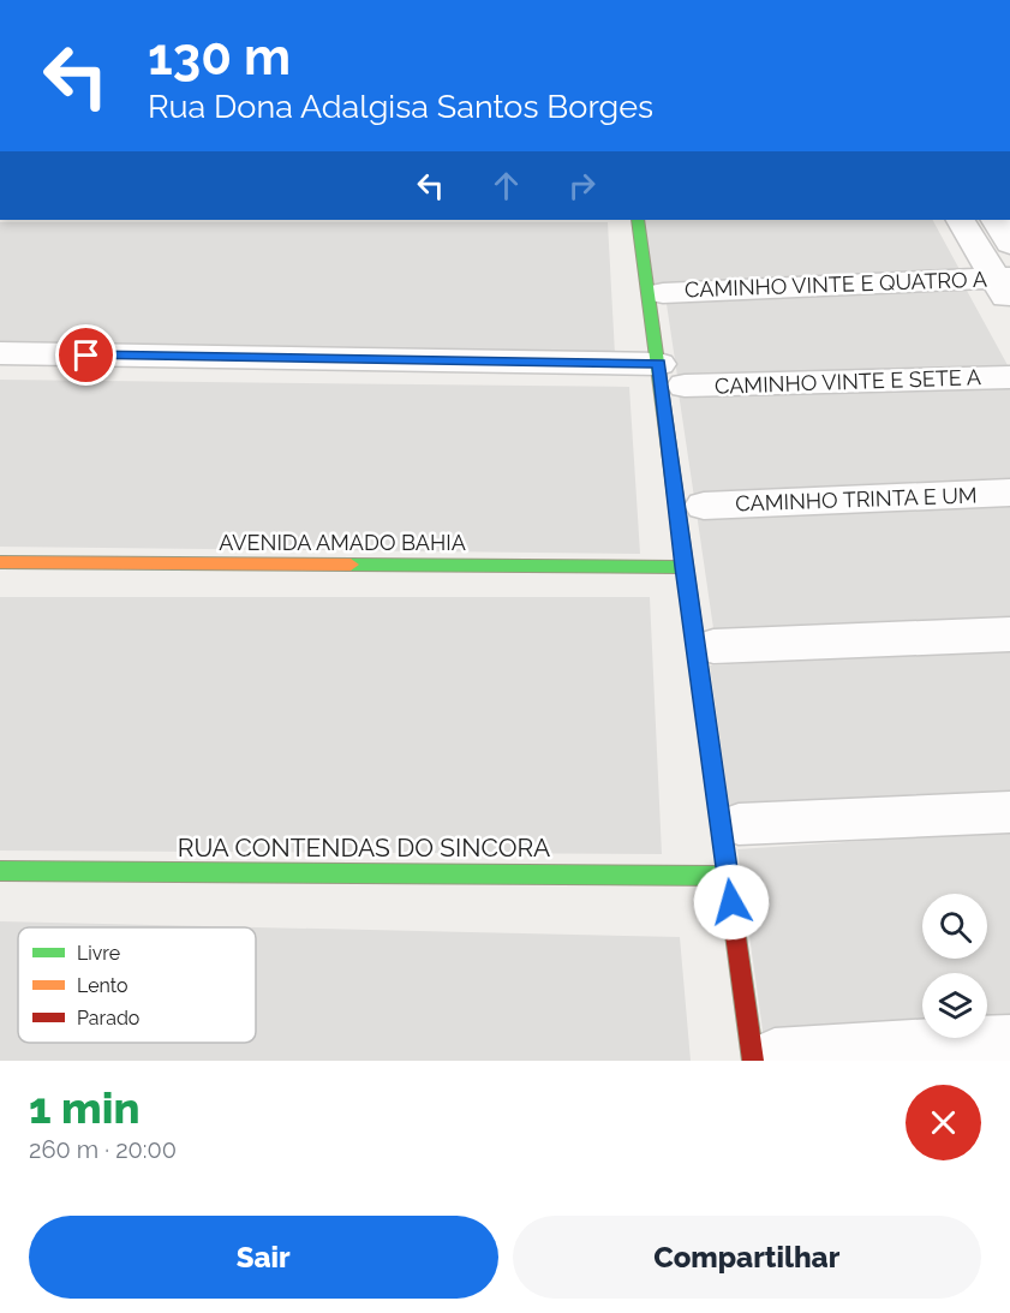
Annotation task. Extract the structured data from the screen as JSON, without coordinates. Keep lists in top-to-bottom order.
{
  "streets": {
    "street": [
      "CAMINHO VINTE E QUATRO A",
      "CAMINHO VINTE E SETE A",
      "CAMINHO TRINTA E UM",
      "AVENIDA AMADO BAHIA",
      "RUA CONTENDAS DO SINCORA"
    ]
  },
  "legend": ["Livre", "Lento", "Parado"],
  "page": {
    "turn": ["130 m", "Rua Dona Adalgisa Santos Borges"],
    "heading": ["1 min", "260 m · 20:00"],
    "buttons": ["Sair", "Compartilhar"]
  }
}
